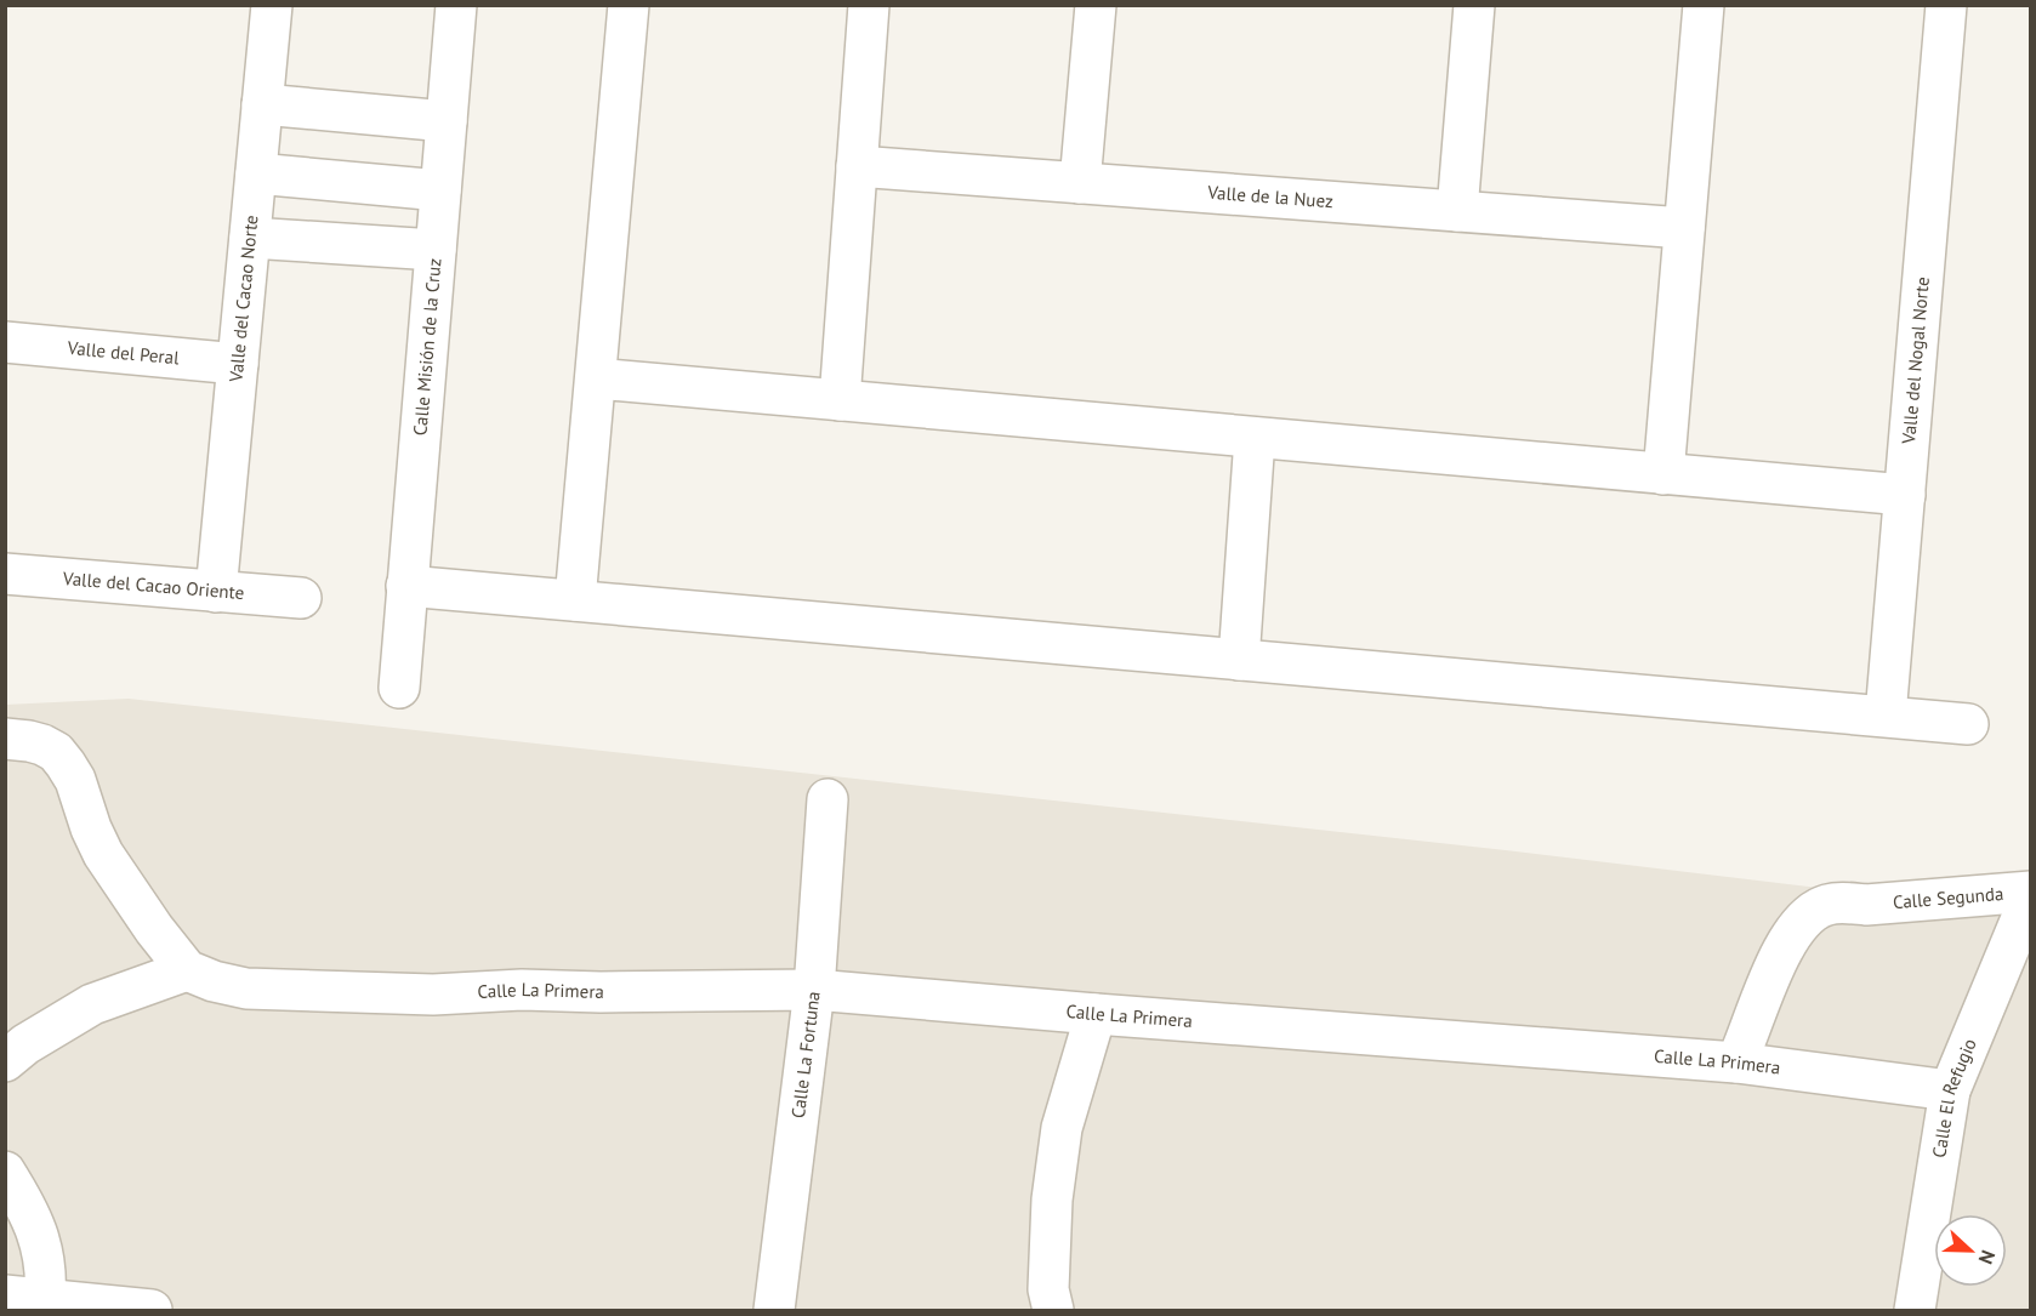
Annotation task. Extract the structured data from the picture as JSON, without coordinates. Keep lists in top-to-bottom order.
{
  "streets": {
    "street": [
      "Valle de la Nuez",
      "Valle del Cacao Norte",
      "Calle Misión de la Cruz",
      "Valle del Peral",
      "Valle del Nogal Norte",
      "Valle del Cacao Oriente",
      "Calle Segunda",
      "Calle La Primera",
      "Calle La Fortuna",
      "Calle El Refugio"
    ]
  },
  "crossings": [
    ["Valle del Cacao Norte", "Valle del Peral"],
    ["Valle del Cacao Norte", "Valle del Cacao Oriente"],
    ["Calle Segunda", "Calle La Primera"],
    ["Calle Segunda", "Calle El Refugio"],
    ["Calle La Primera", "Calle La Fortuna"],
    ["Calle La Primera", "Calle El Refugio"]
  ],
  "north": "right"
}
